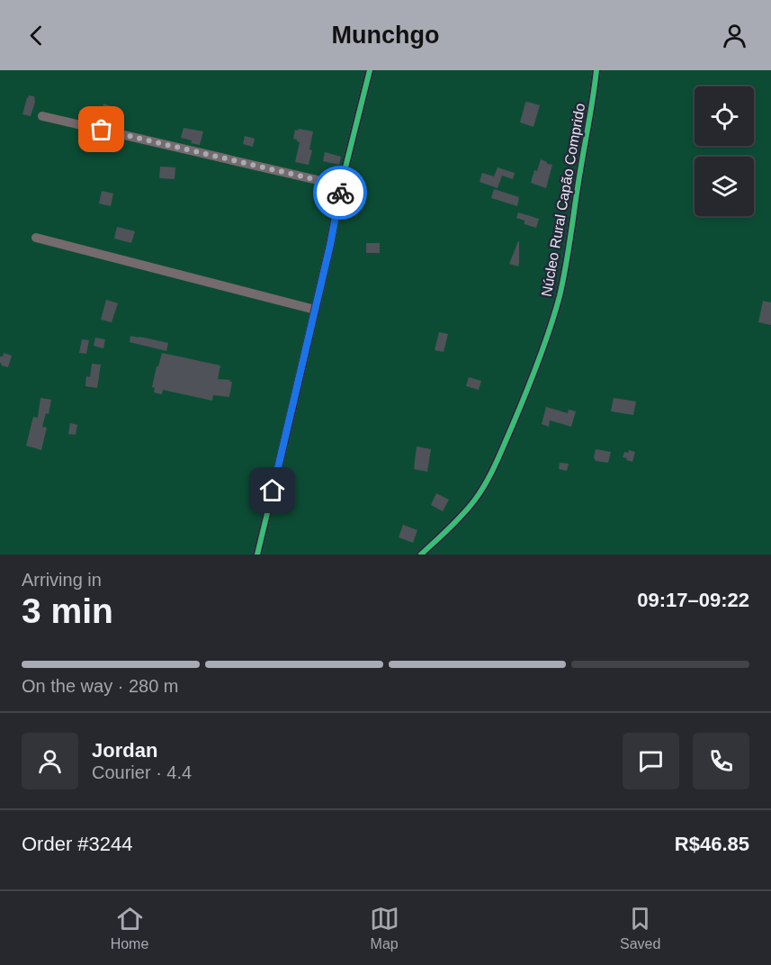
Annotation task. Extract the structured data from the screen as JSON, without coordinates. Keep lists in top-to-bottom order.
{
  "streets": {
    "street": ["Núcleo Rural Capão Comprido"]
  },
  "page": {
    "header": "Munchgo",
    "heading": ["3 min", "Arriving in", "09:17–09:22"],
    "panel": [
      "Jordan",
      "Courier · 4.4",
      "Order #3244",
      "R$46.85"
    ],
    "bar": "On the way · 280 m",
    "tabs": ["Home", "Map", "Saved"]
  }
}
